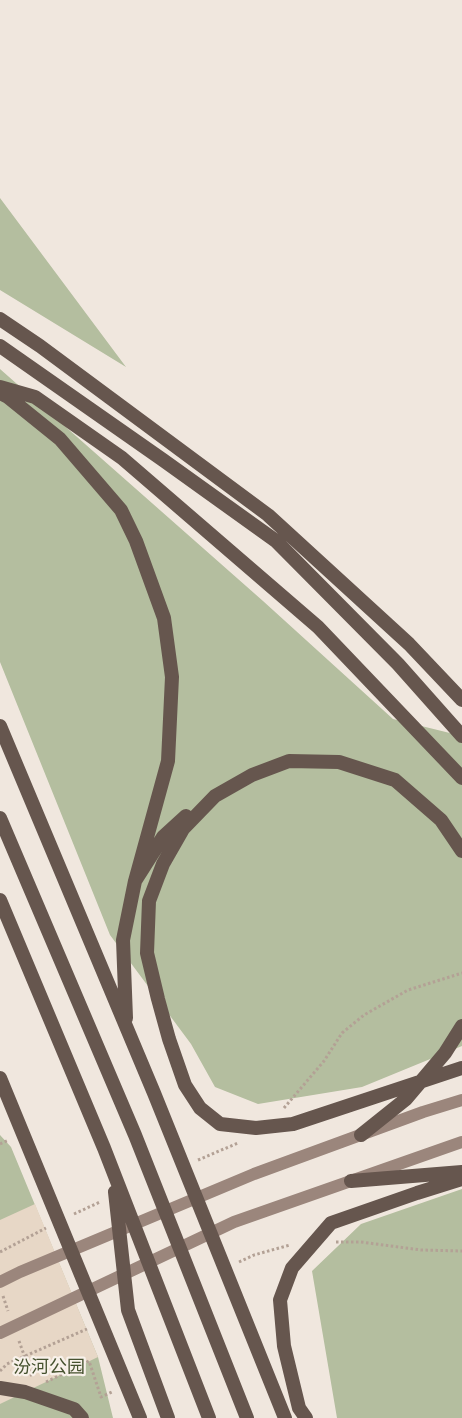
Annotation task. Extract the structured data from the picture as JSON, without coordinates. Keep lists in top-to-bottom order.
{
  "parks": ["汾河公园"]
}
